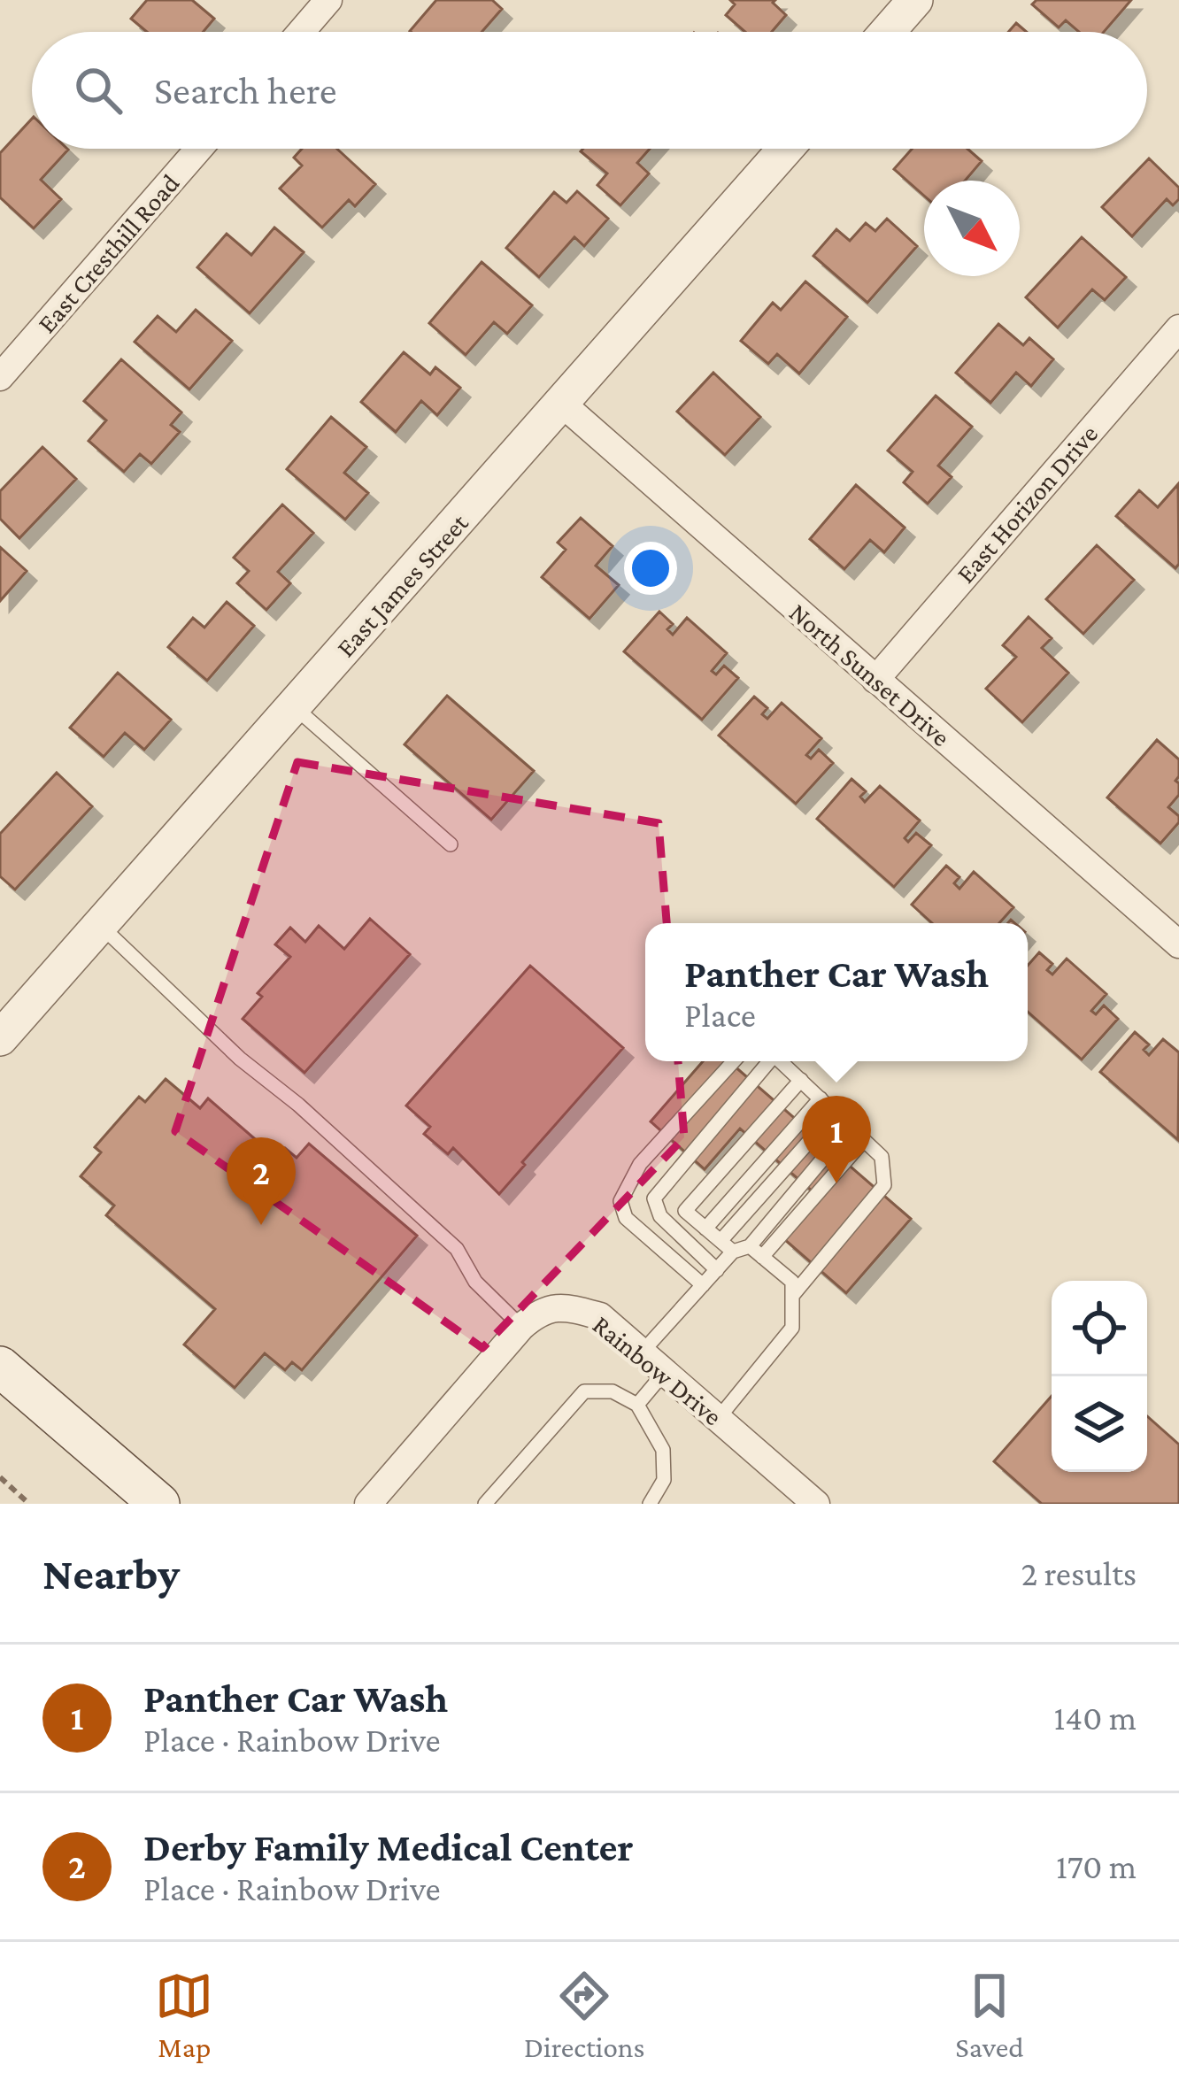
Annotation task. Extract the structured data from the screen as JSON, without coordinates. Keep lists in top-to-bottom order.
{
  "streets": {
    "street": [
      "East Cresthill Road",
      "East Horizon Drive",
      "East James Street",
      "North Sunset Drive",
      "Rainbow Drive"
    ]
  },
  "crossings": [
    ["East Horizon Drive", "North Sunset Drive"],
    ["East James Street", "North Sunset Drive"]
  ],
  "north": "bottom right",
  "page": {
    "search": "Search here",
    "popup": ["Panther Car Wash", "Place"],
    "pins": ["1", "2"],
    "heading": ["Nearby", "2 results"],
    "list": [
      {
        "mark": "1",
        "name": "Panther Car Wash",
        "note": "Place · Rainbow Drive",
        "value": "140 m"
      },
      {
        "mark": "2",
        "name": "Derby Family Medical Center",
        "note": "Place · Rainbow Drive",
        "value": "170 m"
      }
    ],
    "nav": ["Map", "Directions", "Saved"]
  }
}
